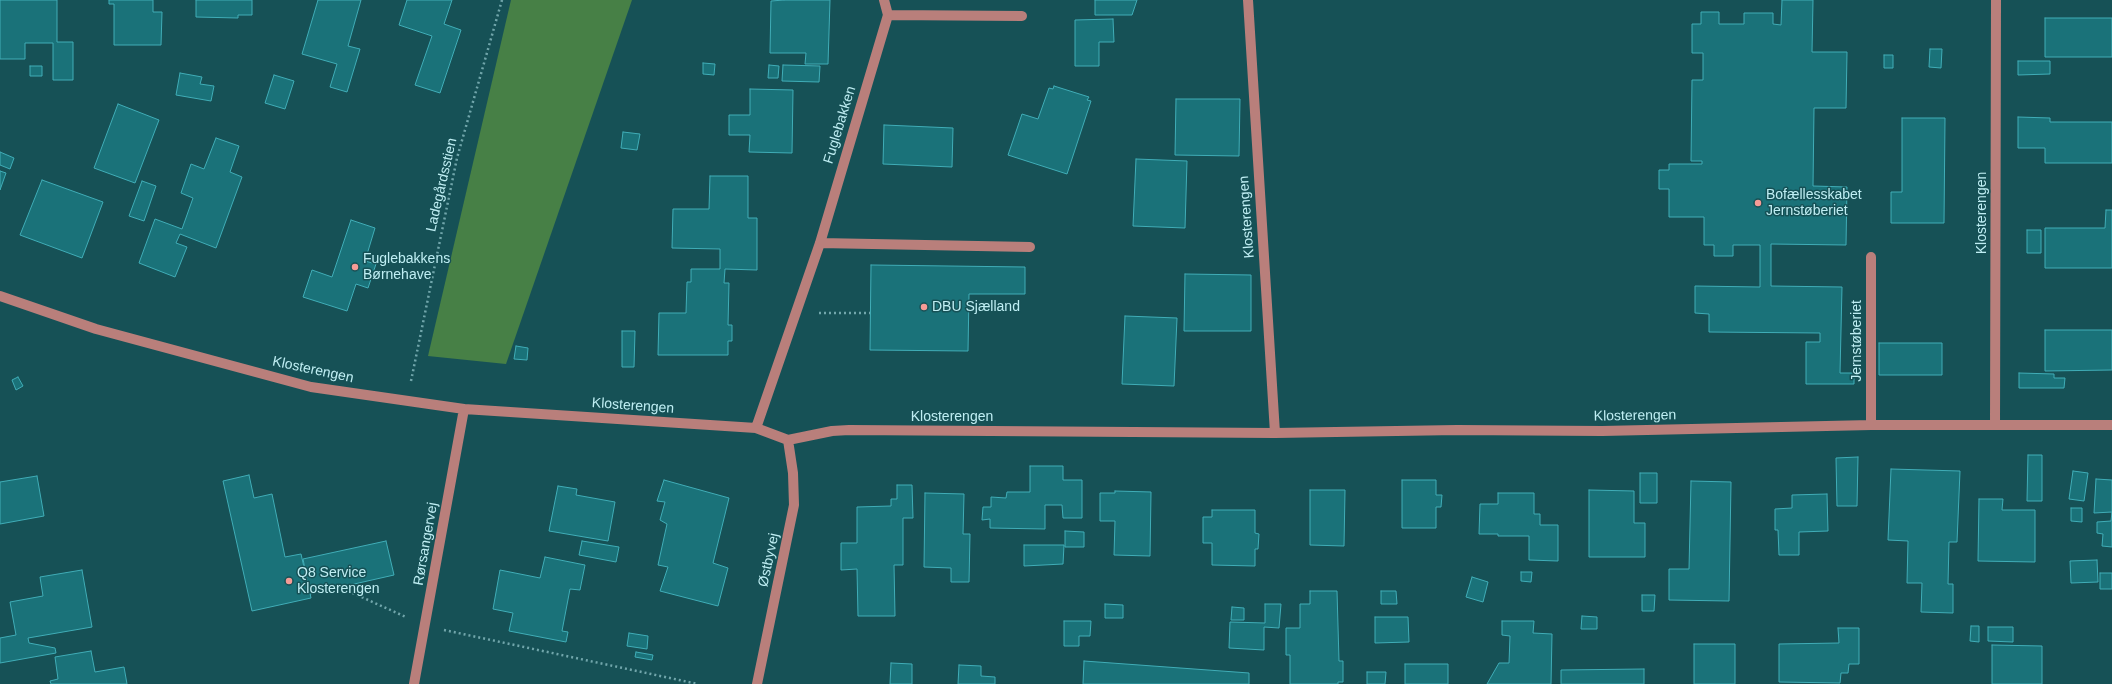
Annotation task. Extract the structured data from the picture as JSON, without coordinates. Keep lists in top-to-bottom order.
{
  "streets": {
    "street": [
      "Fuglebakken",
      "Klosterengen",
      "Jernstøberiet",
      "Rørsangervej",
      "Østbyvej"
    ],
    "path": ["Ladegårdsstien"]
  },
  "crossings": [
    ["Fuglebakken", "Klosterengen"],
    ["Ladegårdsstien", "Klosterengen"],
    ["Klosterengen", "Jernstøberiet"],
    ["Klosterengen", "Rørsangervej"],
    ["Klosterengen", "Østbyvej"]
  ],
  "places": [
    "Bofællesskabet Jernstøberiet",
    "Fuglebakkens Børnehave",
    "DBU Sjælland",
    "Q8 Service Klosterengen"
  ]
}
